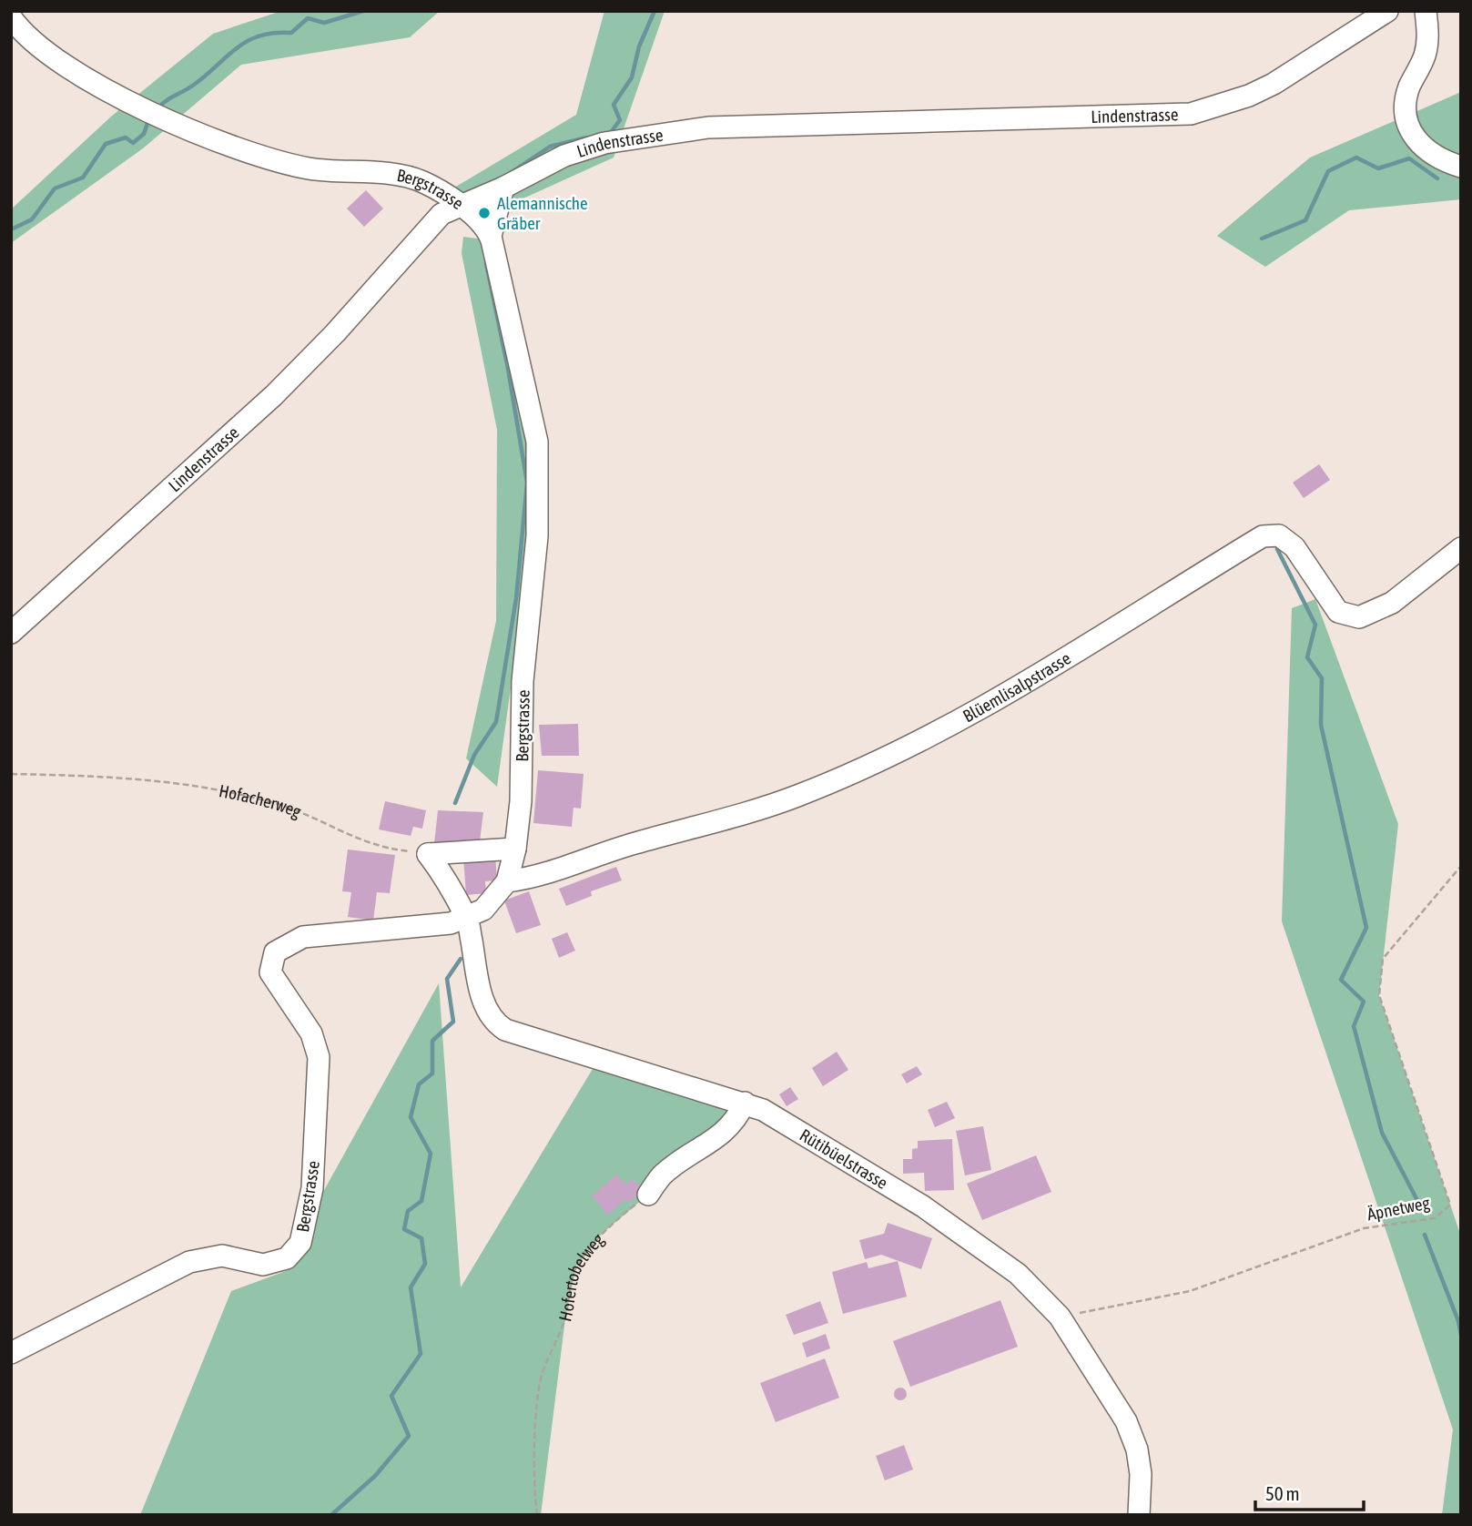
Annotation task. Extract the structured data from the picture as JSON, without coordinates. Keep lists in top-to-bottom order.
{
  "streets": {
    "street": [
      "Lindenstrasse",
      "Bergstrasse",
      "Blüemlisalpstrasse",
      "Rütibüelstrasse"
    ],
    "path": ["Hofacherweg", "Äpnetweg", "Hofertobelweg"]
  },
  "crossings": [
    ["Lindenstrasse", "Bergstrasse"],
    ["Bergstrasse", "Blüemlisalpstrasse"],
    ["Bergstrasse", "Rütibüelstrasse"],
    ["Rütibüelstrasse", "Äpnetweg"]
  ],
  "places": ["Alemannische Gräber"],
  "scale_bar": "50 m"
}
